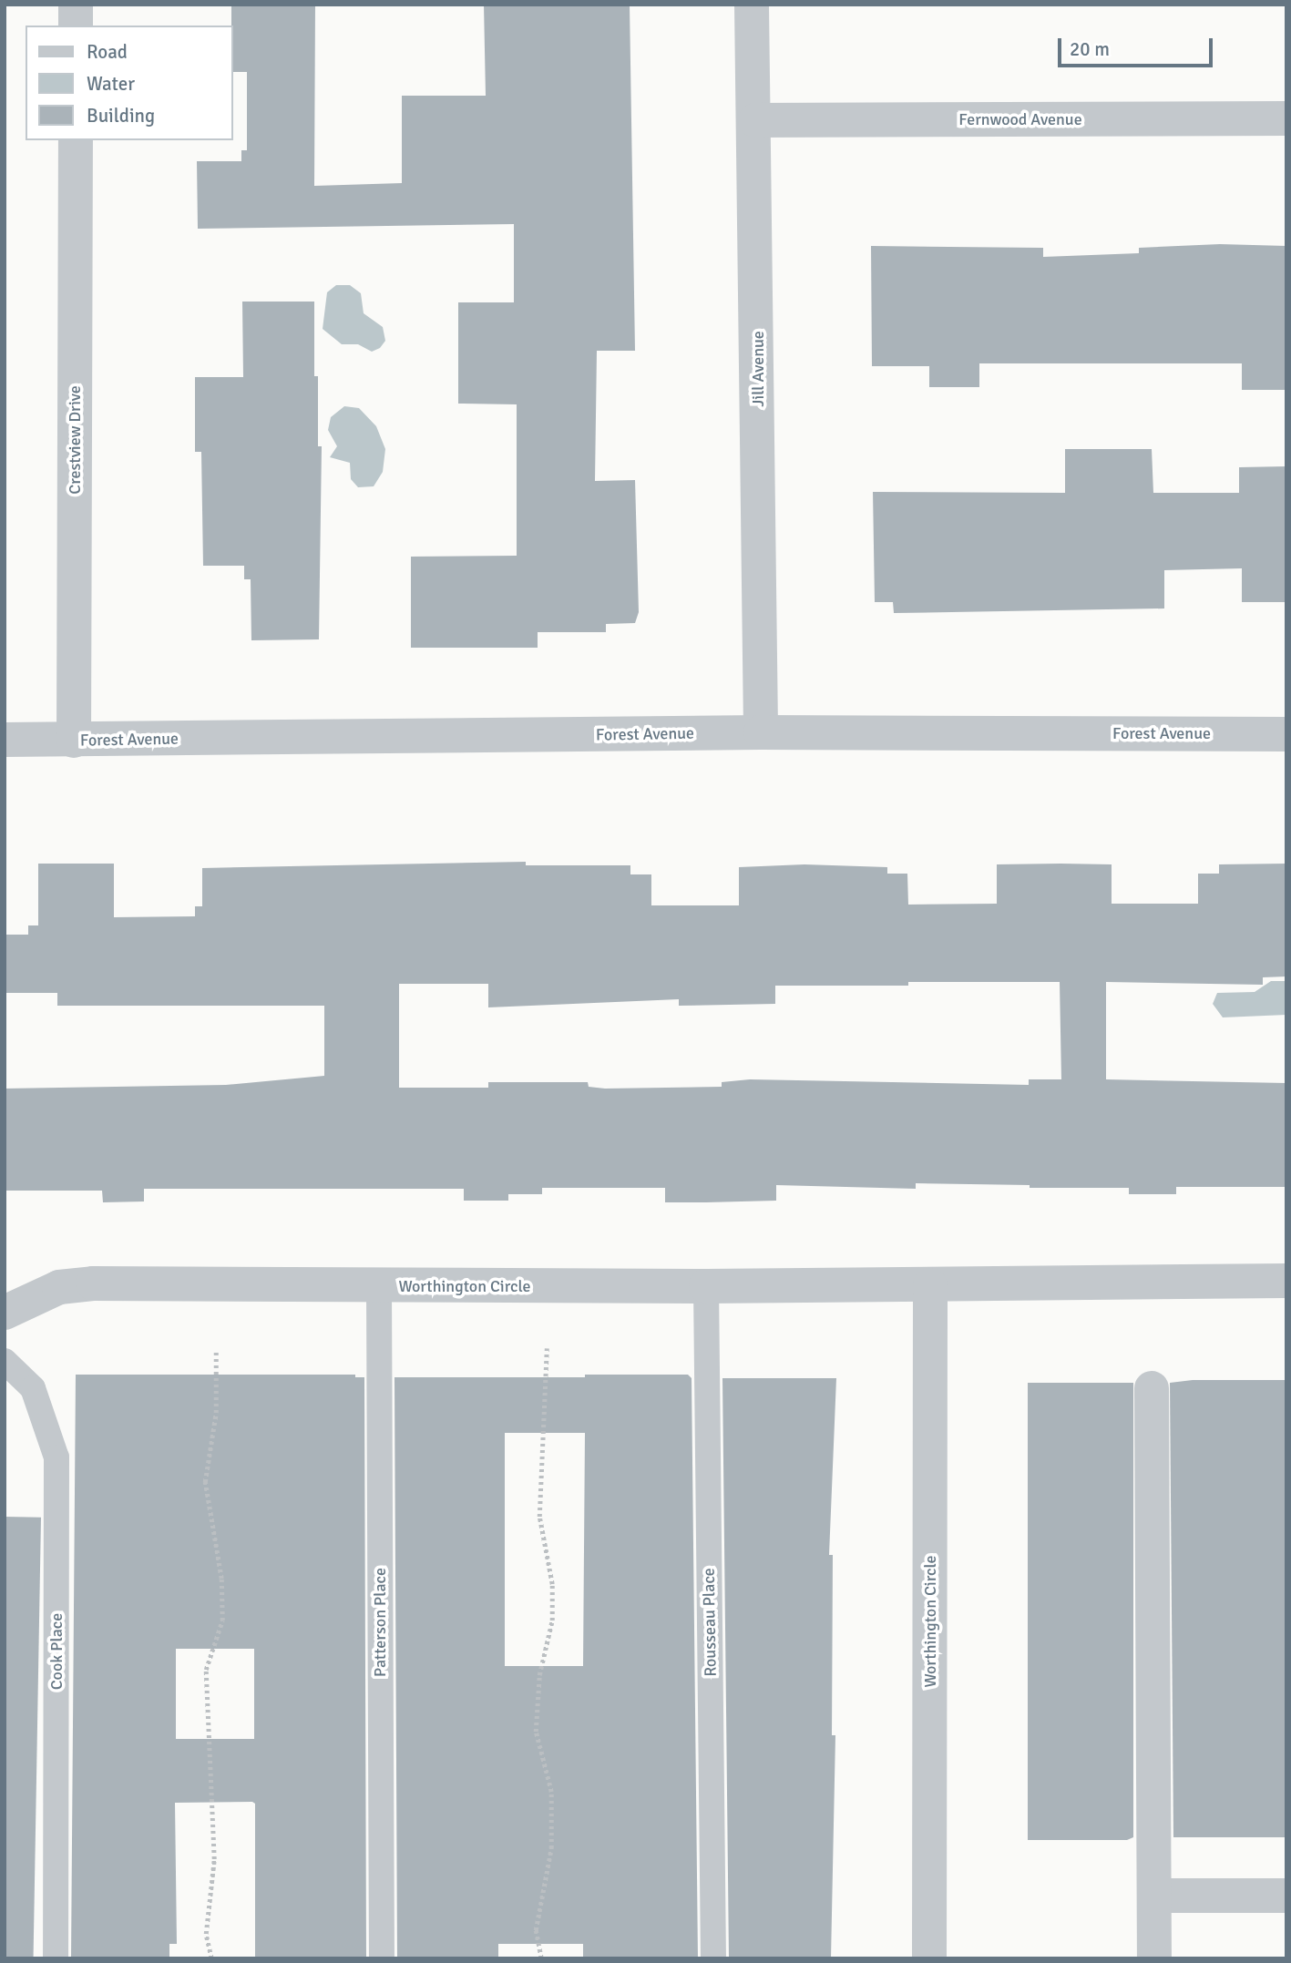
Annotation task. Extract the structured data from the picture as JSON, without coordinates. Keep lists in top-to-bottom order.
{
  "streets": {
    "street": [
      "Fernwood Avenue",
      "Jill Avenue",
      "Crestview Drive",
      "Forest Avenue",
      "Worthington Circle"
    ],
    "lane": ["Patterson Place", "Rousseau Place", "Cook Place"]
  },
  "crossings": [
    ["Fernwood Avenue", "Jill Avenue"],
    ["Jill Avenue", "Forest Avenue"],
    ["Crestview Drive", "Forest Avenue"],
    ["Worthington Circle", "Patterson Place"],
    ["Worthington Circle", "Rousseau Place"]
  ],
  "legend": ["Road", "Water", "Building"],
  "scale_bar": "20 m"
}
